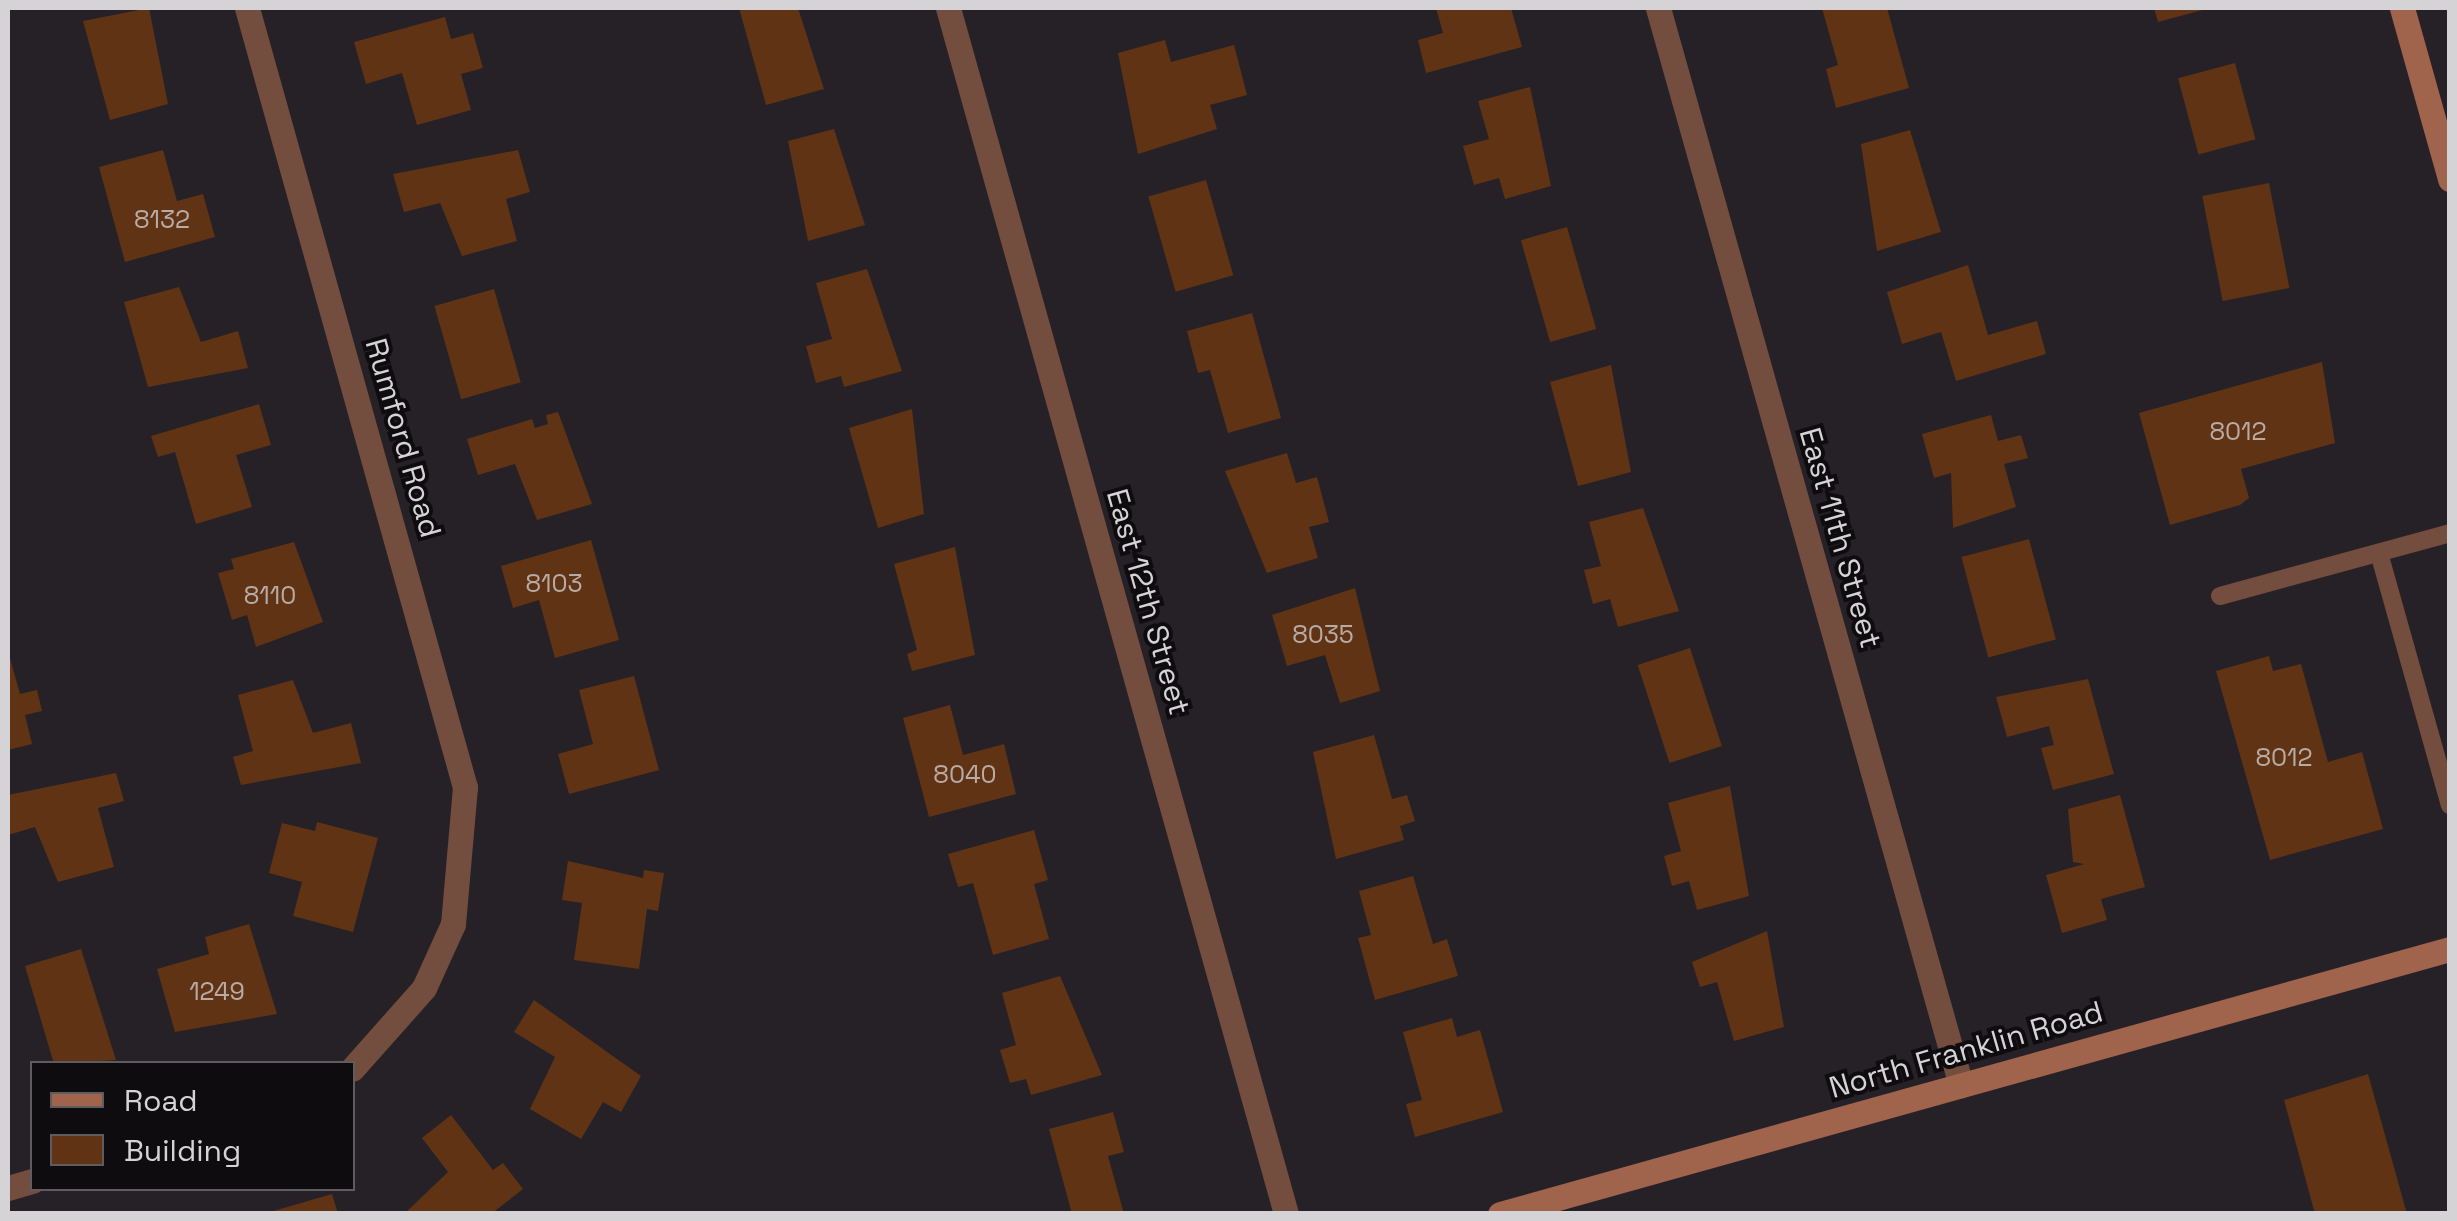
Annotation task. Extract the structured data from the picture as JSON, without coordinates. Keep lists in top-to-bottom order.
{
  "streets": {
    "main road": ["North Franklin Road"],
    "street": ["Rumford Road", "East 11th Street", "East 12th Street"]
  },
  "crossings": [
    ["East 11th Street", "North Franklin Road"]
  ],
  "house_numbers": [
    "8132",
    "8012",
    "8103",
    "8110",
    "8035",
    "8012",
    "8040",
    "1249"
  ],
  "legend": ["Road", "Building"]
}
